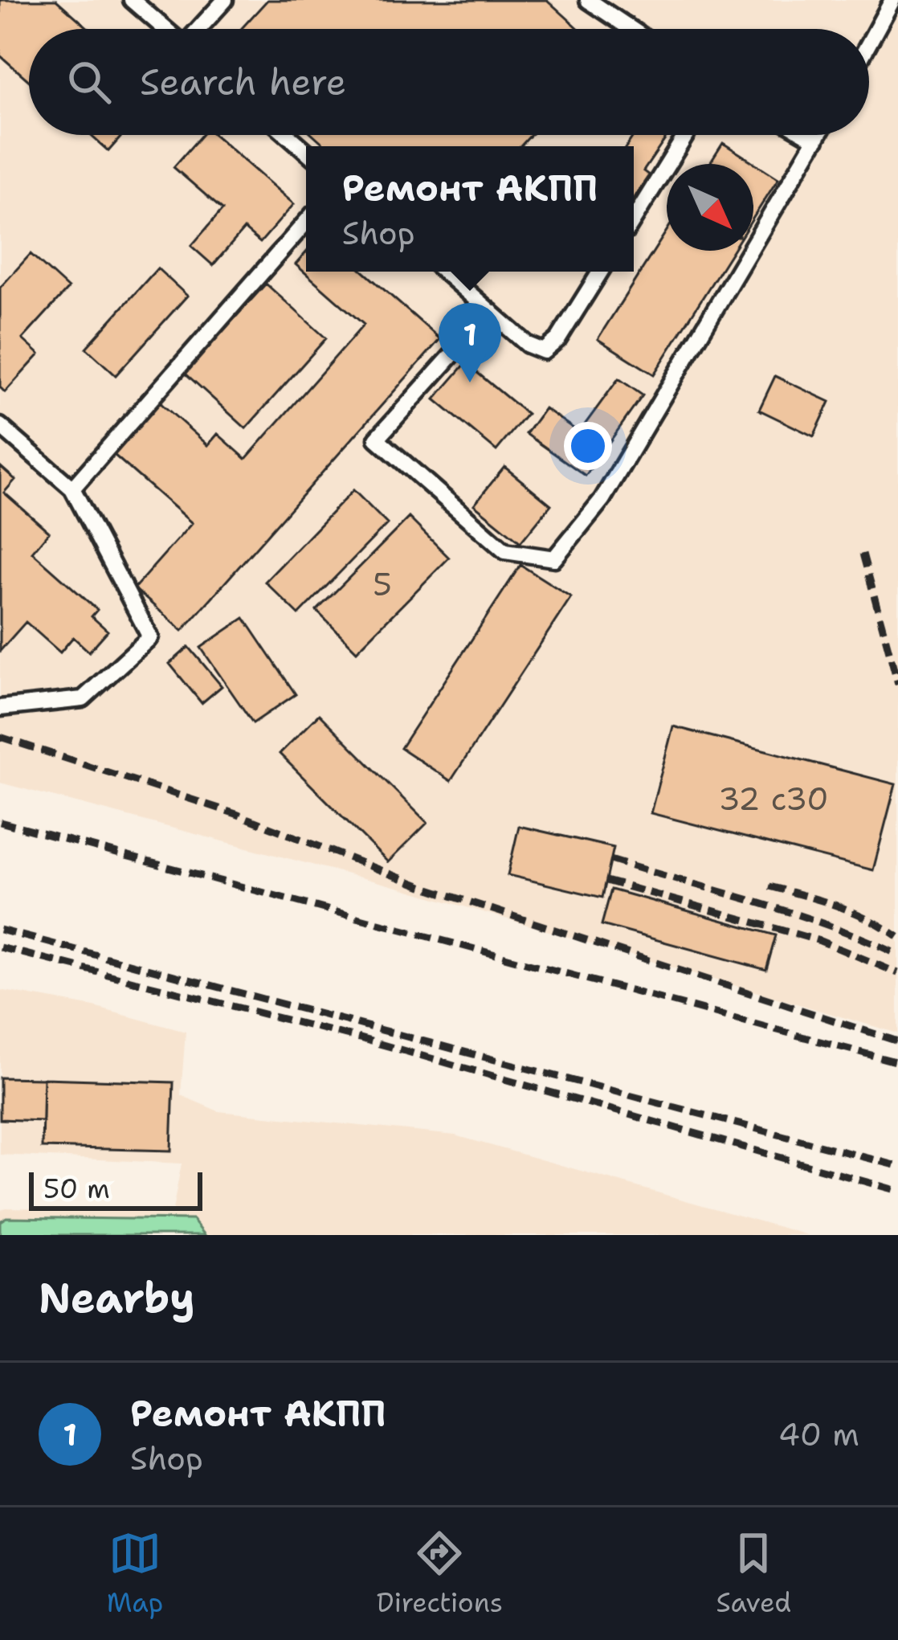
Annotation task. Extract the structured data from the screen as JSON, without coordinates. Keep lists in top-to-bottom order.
{
  "house_numbers": ["5", "32 с30"],
  "scale_bar": "50 m",
  "north": "bottom right",
  "page": {
    "search": "Search here",
    "popup": ["Ремонт АКПП", "Shop"],
    "pins": "1",
    "scale": "50 m",
    "heading": "Nearby",
    "list": [
      {
        "mark": "1",
        "name": "Ремонт АКПП",
        "note": "Shop",
        "value": "40 m"
      }
    ],
    "nav": ["Map", "Directions", "Saved"]
  }
}
